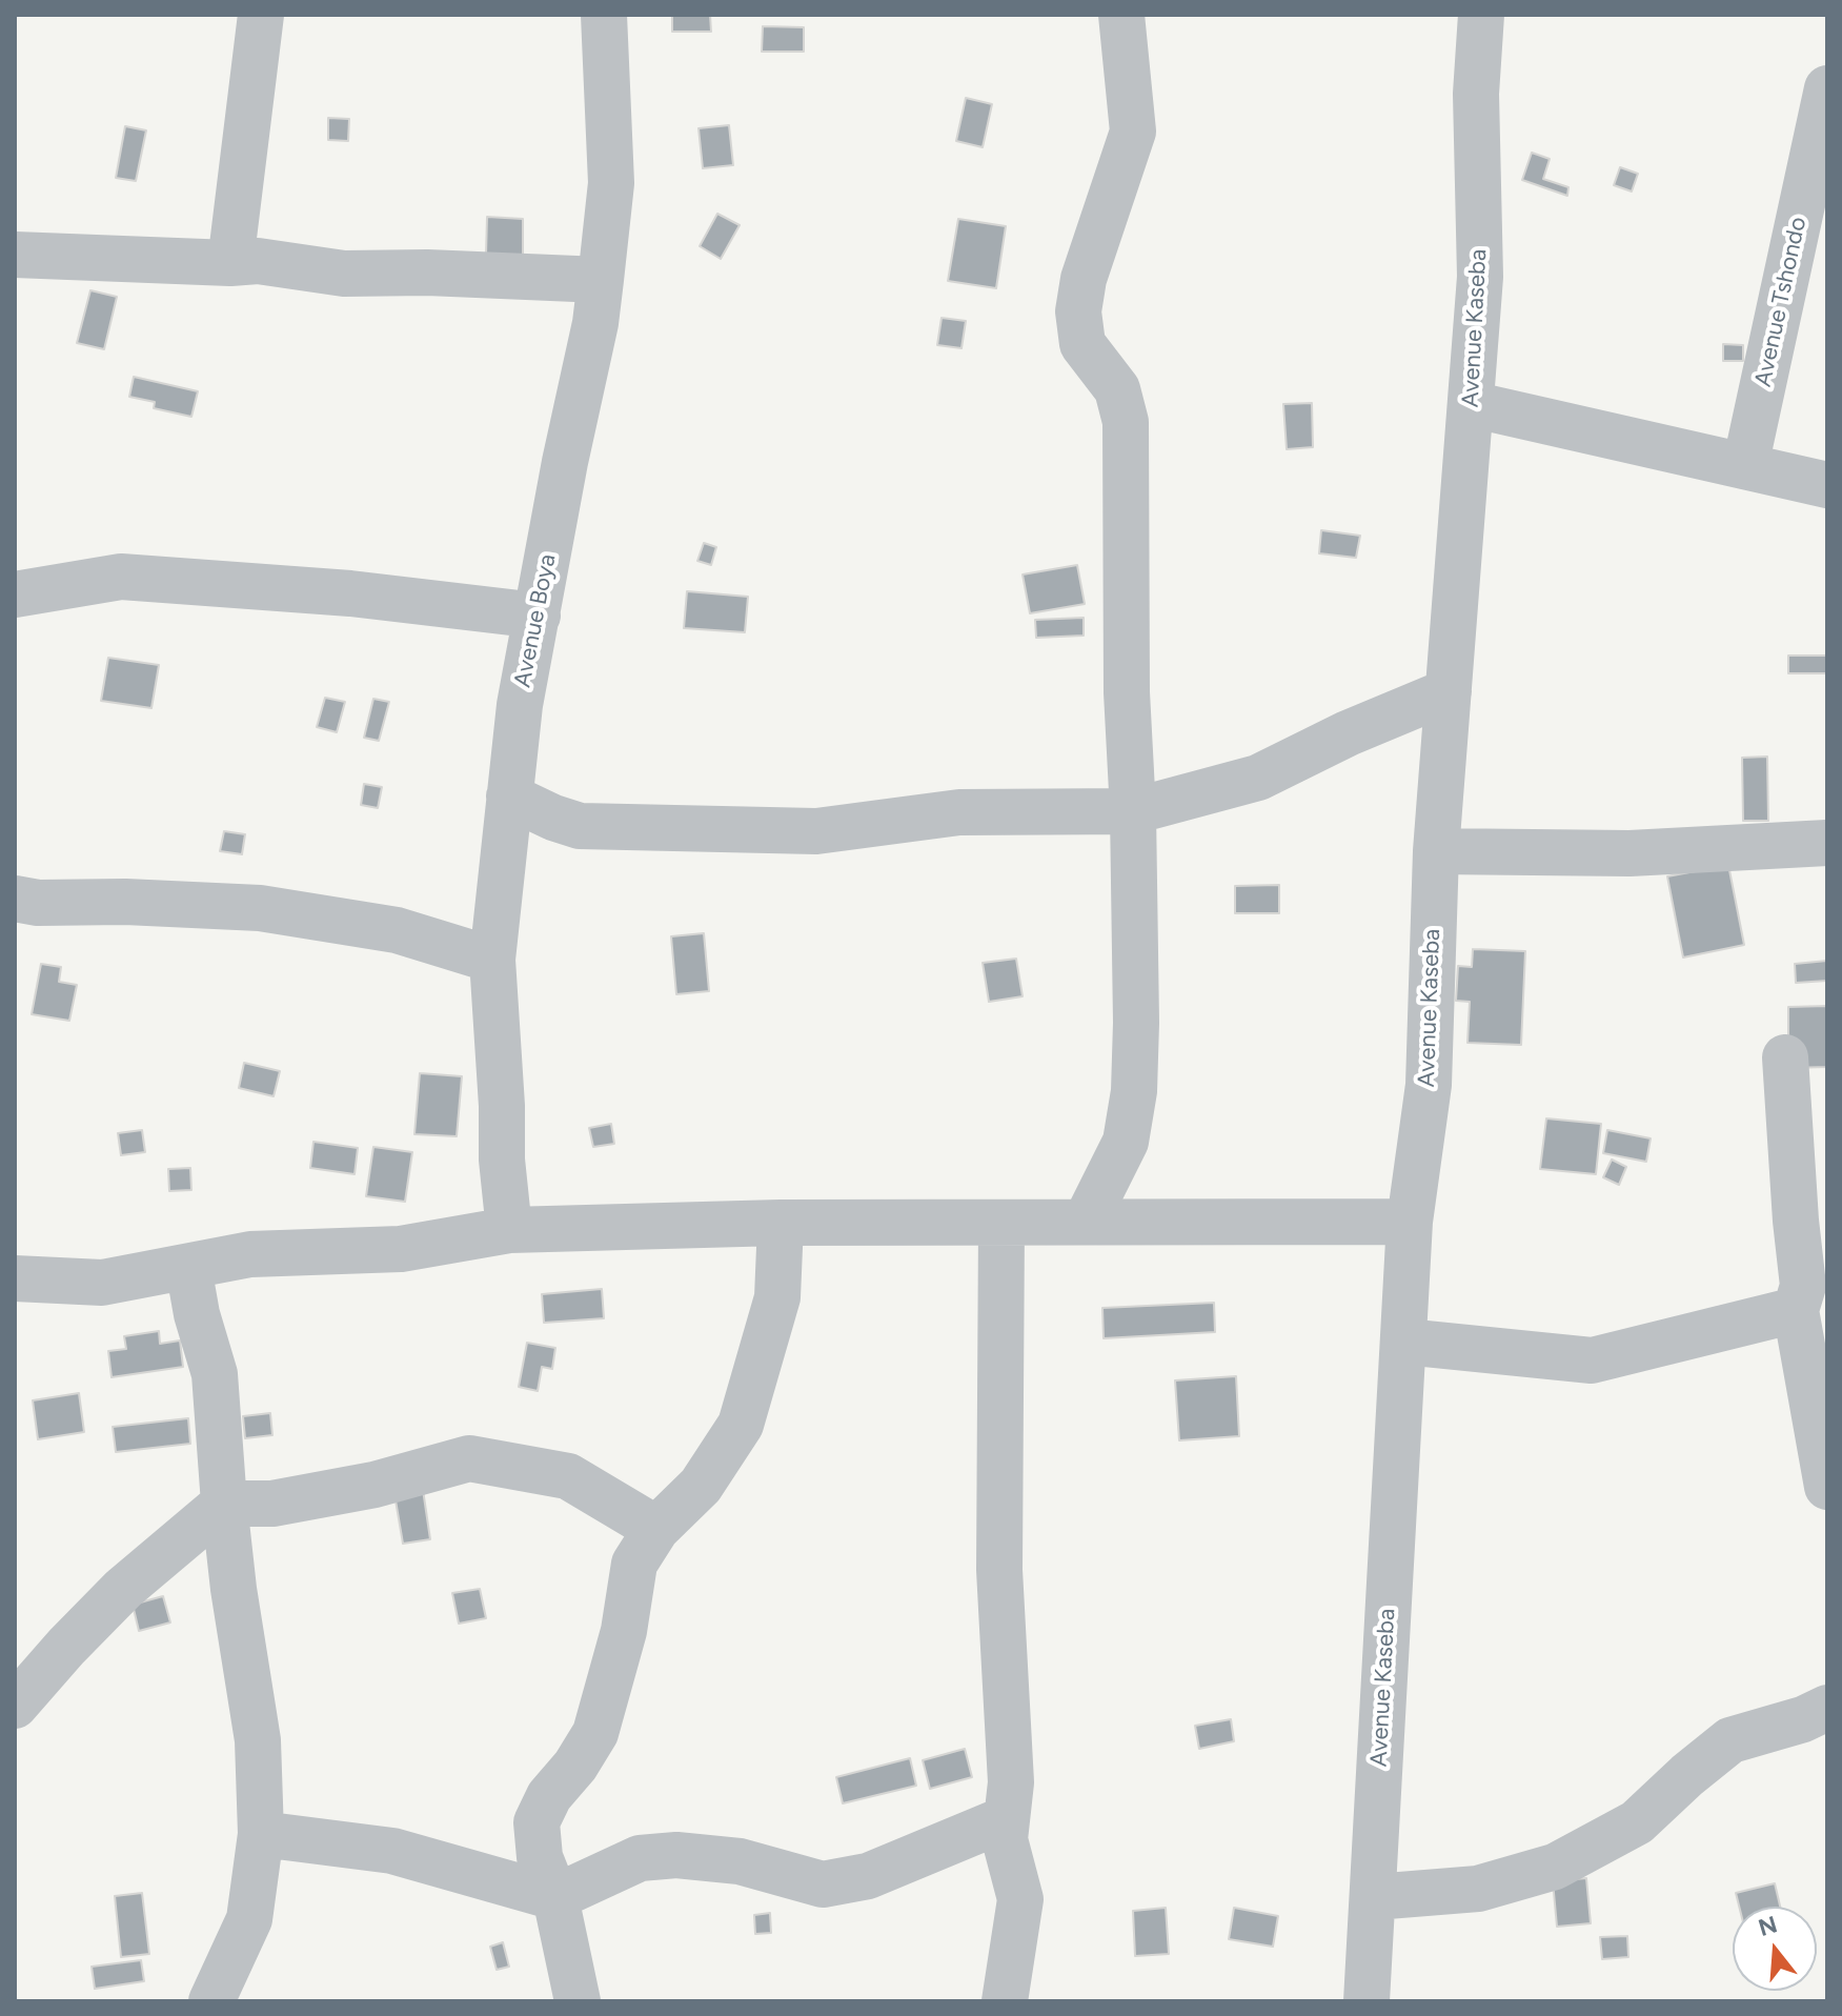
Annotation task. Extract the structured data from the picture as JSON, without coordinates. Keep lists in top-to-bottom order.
{
  "streets": {
    "street": ["Avenue Tshondo", "Avenue Kaseba", "Avenue Boya"]
  },
  "north": "top"
}
